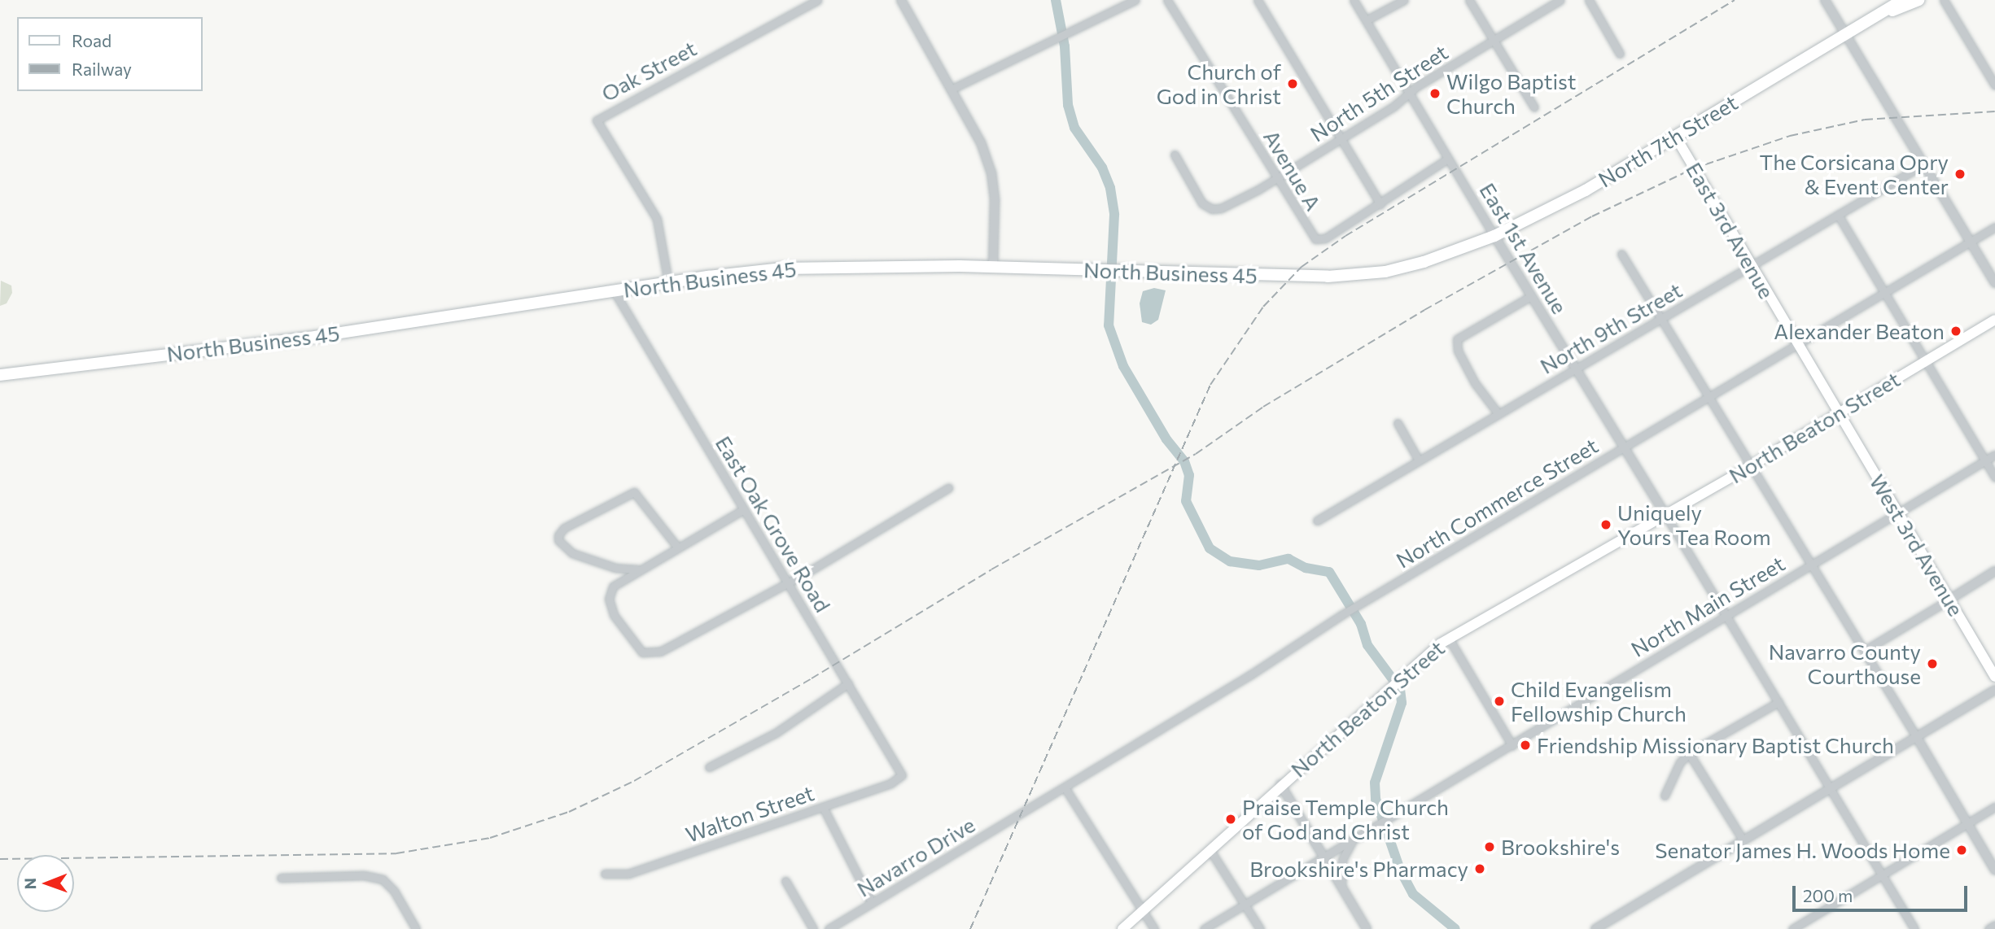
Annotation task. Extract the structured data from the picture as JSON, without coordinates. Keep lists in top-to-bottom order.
{
  "streets": {
    "main road": [
      "North 7th Street",
      "East 3rd Avenue",
      "North Business 45",
      "North Beaton Street",
      "West 3rd Avenue"
    ],
    "street": [
      "Oak Street",
      "North 5th Street",
      "Avenue A",
      "East 1st Avenue",
      "North 9th Street",
      "North Commerce Street",
      "East Oak Grove Road",
      "North Main Street",
      "Walton Street",
      "Navarro Drive"
    ]
  },
  "crossings": [
    ["Oak Street", "North Business 45"],
    ["North 5th Street", "Avenue A"],
    ["North 5th Street", "East 1st Avenue"],
    ["North 7th Street", "East 3rd Avenue"],
    ["North 7th Street", "East 1st Avenue"],
    ["North 7th Street", "North Business 45"],
    ["East 3rd Avenue", "North 9th Street"],
    ["East 3rd Avenue", "North Beaton Street"],
    ["East 3rd Avenue", "North Commerce Street"],
    ["East 3rd Avenue", "West 3rd Avenue"],
    ["East 1st Avenue", "North 9th Street"],
    ["East 1st Avenue", "North Beaton Street"],
    ["East 1st Avenue", "North Commerce Street"],
    ["North Business 45", "East Oak Grove Road"],
    ["North Beaton Street", "West 3rd Avenue"],
    ["North Commerce Street", "Navarro Drive"],
    ["East Oak Grove Road", "Walton Street"],
    ["West 3rd Avenue", "North Main Street"]
  ],
  "places": [
    "Church of God in Christ",
    "Wilgo Baptist Church",
    "The Corsicana Opry & Event Center",
    "Alexander Beaton",
    "Uniquely Yours Tea Room",
    "Navarro County Courthouse",
    "Child Evangelism Fellowship Church",
    "Friendship Missionary Baptist Church",
    "Praise Temple Church of God and Christ",
    "Brookshire's",
    "Senator James H. Woods Home",
    "Brookshire's Pharmacy"
  ],
  "legend": ["Road", "Railway"],
  "scale_bar": "200 m",
  "north": "left"
}
